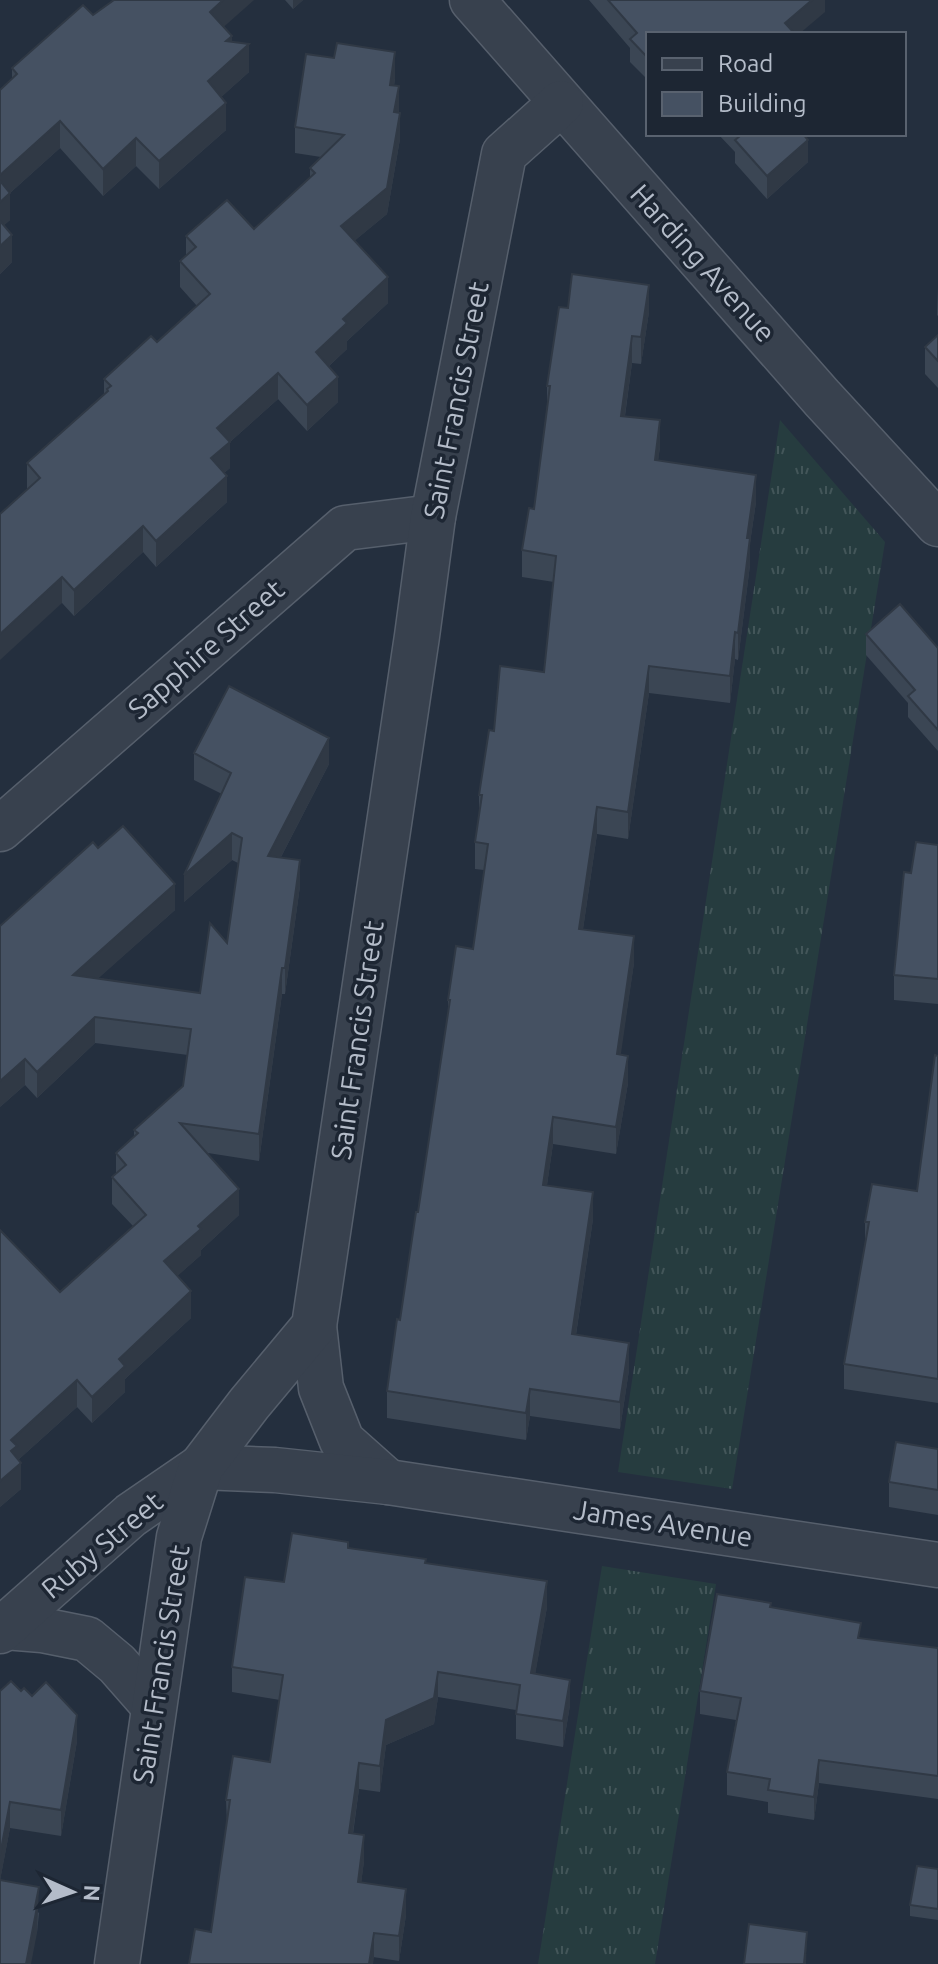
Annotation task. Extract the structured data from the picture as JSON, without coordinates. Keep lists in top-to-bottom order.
{
  "streets": {
    "street": [
      "Harding Avenue",
      "Saint Francis Street",
      "Sapphire Street",
      "James Avenue",
      "Ruby Street"
    ]
  },
  "crossings": [
    ["Harding Avenue", "Saint Francis Street"],
    ["Saint Francis Street", "Sapphire Street"],
    ["Saint Francis Street", "James Avenue"],
    ["Saint Francis Street", "Ruby Street"],
    ["James Avenue", "Ruby Street"]
  ],
  "legend": ["Road", "Building"],
  "north": "right"
}
